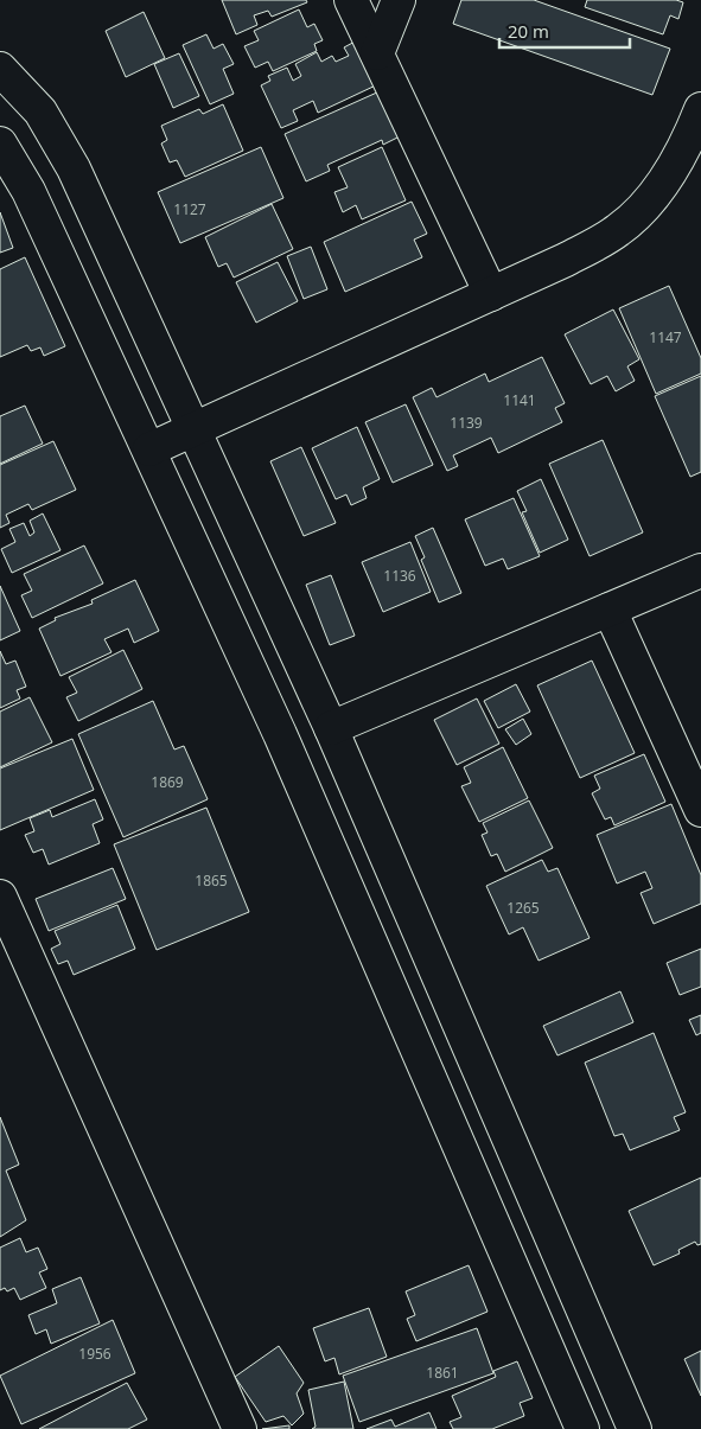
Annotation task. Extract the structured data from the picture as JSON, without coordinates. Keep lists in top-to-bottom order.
{
  "house_numbers": [
    "1127",
    "1147",
    "1141",
    "1139",
    "1136",
    "1869",
    "1865",
    "1265",
    "1956",
    "1861"
  ],
  "scale_bar": "20 m"
}
